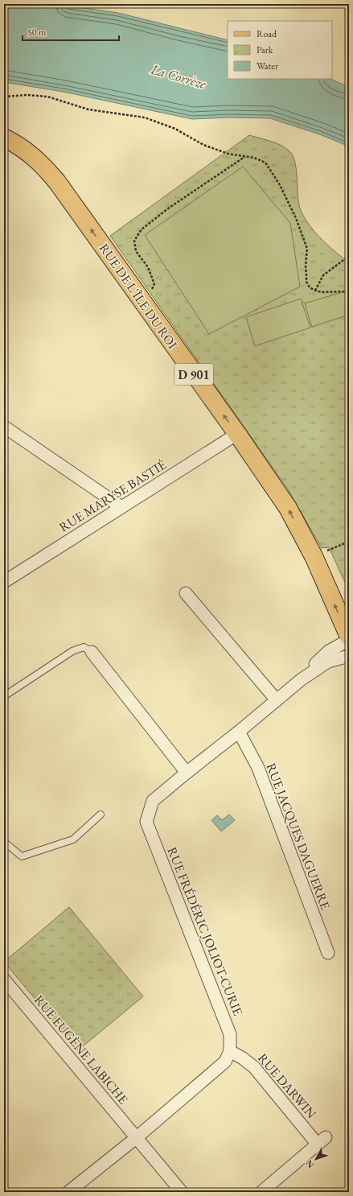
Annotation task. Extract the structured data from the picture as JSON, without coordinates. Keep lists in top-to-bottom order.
{
  "streets": {
    "main road": ["RUE DE L'ÎLE DU ROI", "D 901"],
    "street": [
      "RUE MARYSE BASTIÉ",
      "RUE JACQUES DAGUERRE",
      "RUE FRÉDÉRIC JOLIOT-CURIE",
      "RUE EUGÈNE LABICHE",
      "RUE DARWIN"
    ]
  },
  "crossings": [
    ["RUE DE L'ÎLE DU ROI", "RUE MARYSE BASTIÉ"],
    ["RUE JACQUES DAGUERRE", "RUE FRÉDÉRIC JOLIOT-CURIE"],
    ["RUE FRÉDÉRIC JOLIOT-CURIE", "RUE DARWIN"]
  ],
  "one_way": ["RUE DE L'ÎLE DU ROI"],
  "water": ["La Corrèze"],
  "legend": ["Road", "Park", "Water"],
  "scale_bar": "50 m",
  "north": "bottom left"
}
